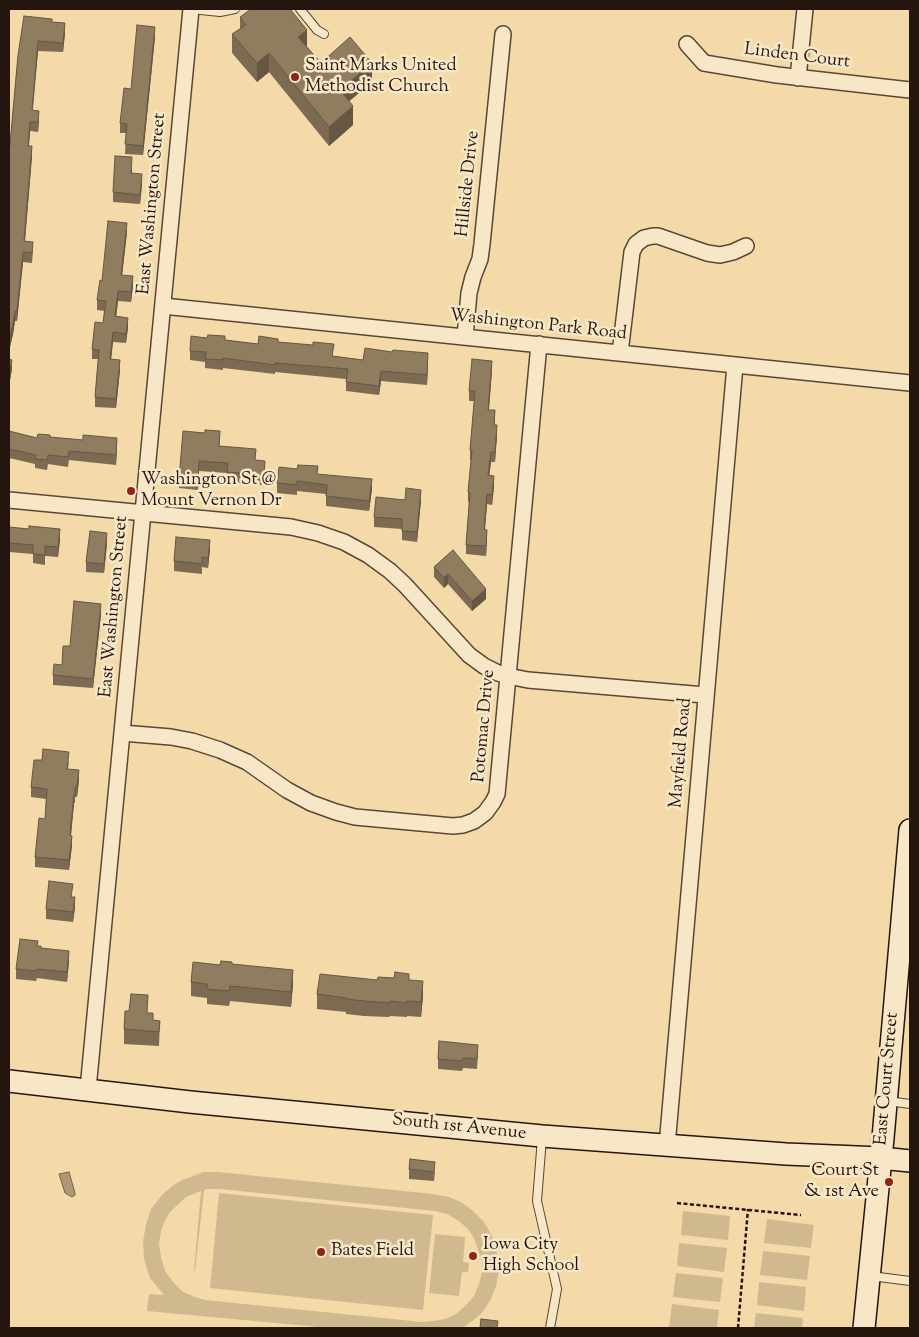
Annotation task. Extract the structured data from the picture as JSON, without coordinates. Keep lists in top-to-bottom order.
{
  "streets": {
    "main road": ["East Court Street", "South 1st Avenue"],
    "street": [
      "Linden Court",
      "Hillside Drive",
      "East Washington Street",
      "Washington Park Road",
      "Potomac Drive",
      "Mayfield Road"
    ]
  },
  "crossings": [
    ["Hillside Drive", "Washington Park Road"],
    ["East Washington Street", "Washington Park Road"],
    ["East Washington Street", "Potomac Drive"],
    ["East Washington Street", "South 1st Avenue"],
    ["Washington Park Road", "Potomac Drive"],
    ["Washington Park Road", "Mayfield Road"],
    ["Mayfield Road", "South 1st Avenue"],
    ["East Court Street", "South 1st Avenue"]
  ],
  "places": [
    "Saint Marks United Methodist Church",
    "Washington St @ Mount Vernon Dr",
    "Court St & 1st Ave",
    "Bates Field",
    "Iowa City High School"
  ]
}
